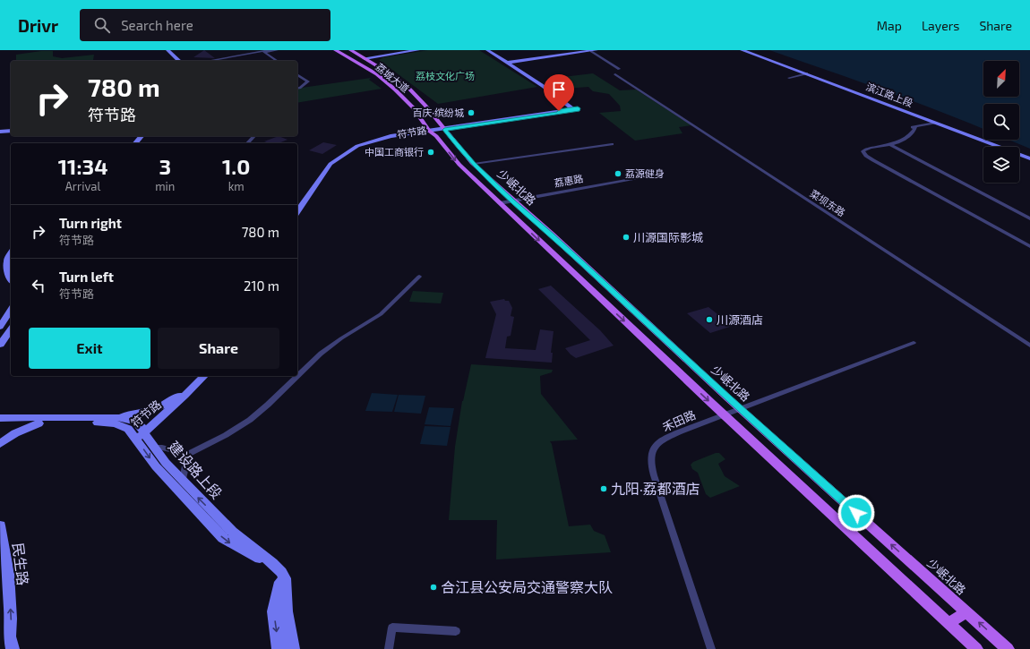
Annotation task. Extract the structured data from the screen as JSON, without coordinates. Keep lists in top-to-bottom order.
{
  "streets": {
    "main road": [
      "荔城大道",
      "滨江路上段",
      "符节路",
      "少岷北路",
      "建设路上段",
      "民生路"
    ],
    "street": ["荔惠路", "菜坝东路", "禾田路"]
  },
  "crossings": [
    ["荔城大道", "符节路"],
    ["荔城大道", "少岷北路"],
    ["符节路", "少岷北路"],
    ["符节路", "建设路上段"],
    ["荔惠路", "少岷北路"],
    ["少岷北路", "禾田路"]
  ],
  "one_way": ["民生路"],
  "parks": ["荔枝文化广场"],
  "places": [
    "百庆·缤纷城",
    "中国工商银行",
    "荔源健身",
    "川源国际影城",
    "川源酒店",
    "九阳·荔都酒店",
    "合江县公安局交通警察大队"
  ],
  "north": "top right",
  "page": {
    "header": "Drivr",
    "search": "Search here",
    "nav": ["Map", "Layers", "Share"],
    "turn": ["780 m", "符节路"],
    "eta": [
      "11:34",
      "Arrival",
      "3",
      "min",
      "1.0",
      "km"
    ],
    "list": [
      {
        "name": "Turn right",
        "note": "符节路",
        "value": "780 m"
      },
      {
        "name": "Turn left",
        "note": "符节路",
        "value": "210 m"
      }
    ],
    "buttons": ["Exit", "Share"]
  }
}
